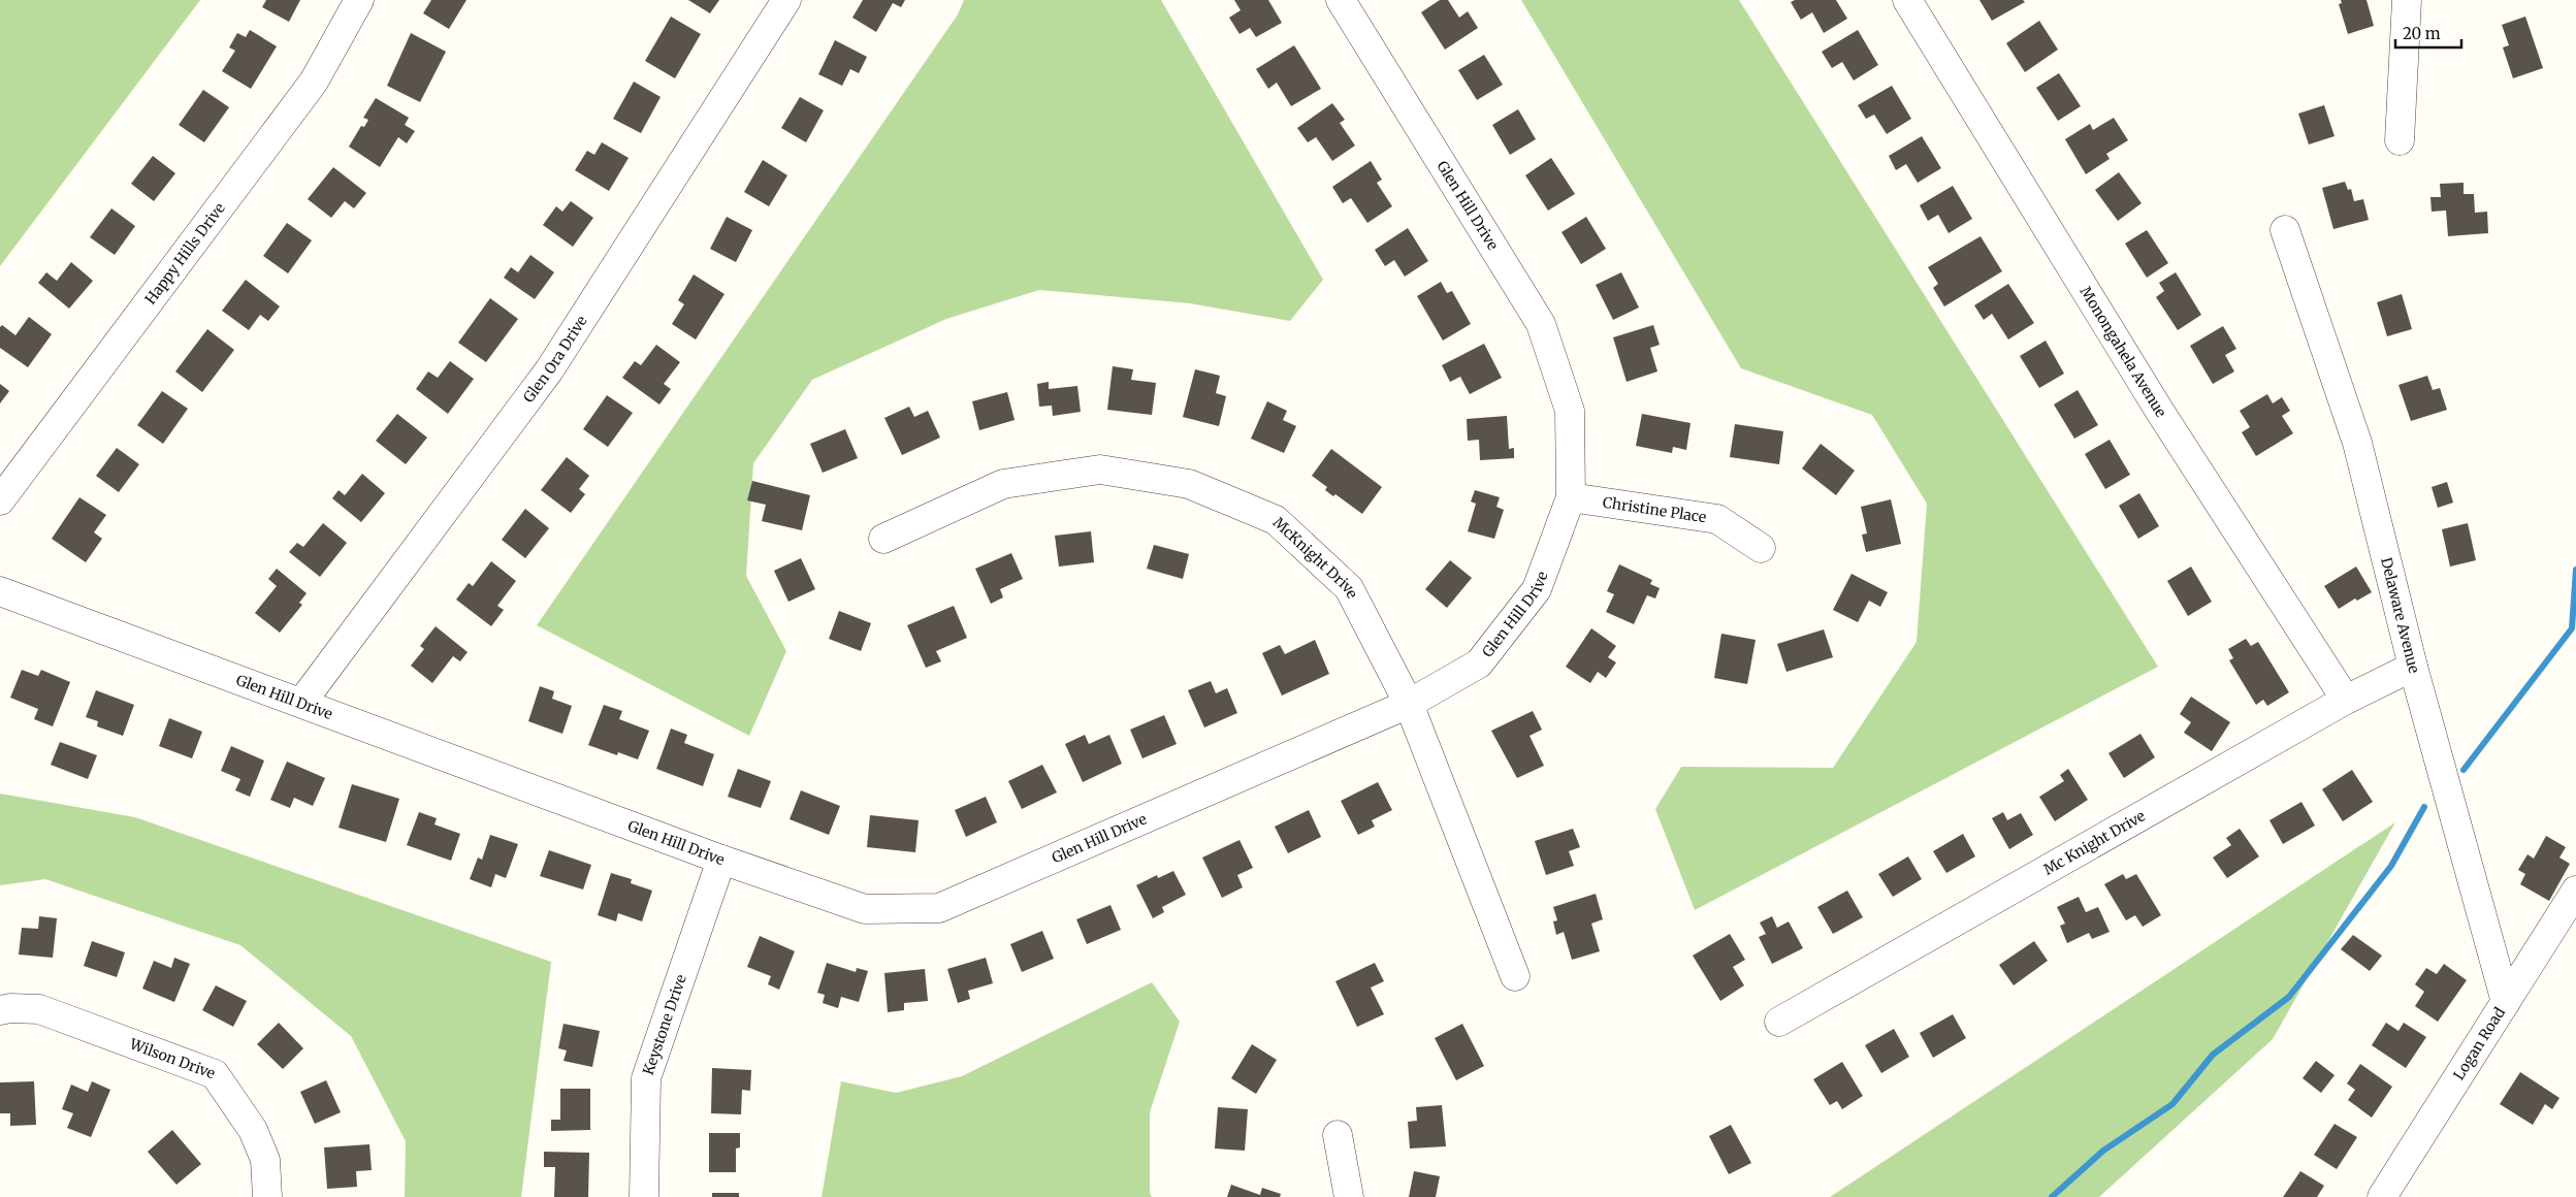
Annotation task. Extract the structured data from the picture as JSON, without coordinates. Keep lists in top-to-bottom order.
{
  "streets": {
    "street": [
      "Glen Hill Drive",
      "Happy Hills Drive",
      "Monongahela Avenue",
      "Glen Ora Drive",
      "Christine Place",
      "McKnight Drive",
      "Delaware Avenue",
      "Mc Knight Drive",
      "Keystone Drive",
      "Logan Road",
      "Wilson Drive"
    ]
  },
  "crossings": [
    ["Glen Hill Drive", "Glen Ora Drive"],
    ["Glen Hill Drive", "Christine Place"],
    ["Glen Hill Drive", "McKnight Drive"],
    ["Glen Hill Drive", "Keystone Drive"],
    ["Monongahela Avenue", "Mc Knight Drive"],
    ["Delaware Avenue", "Mc Knight Drive"],
    ["Delaware Avenue", "Logan Road"]
  ],
  "scale_bar": "20 m"
}
